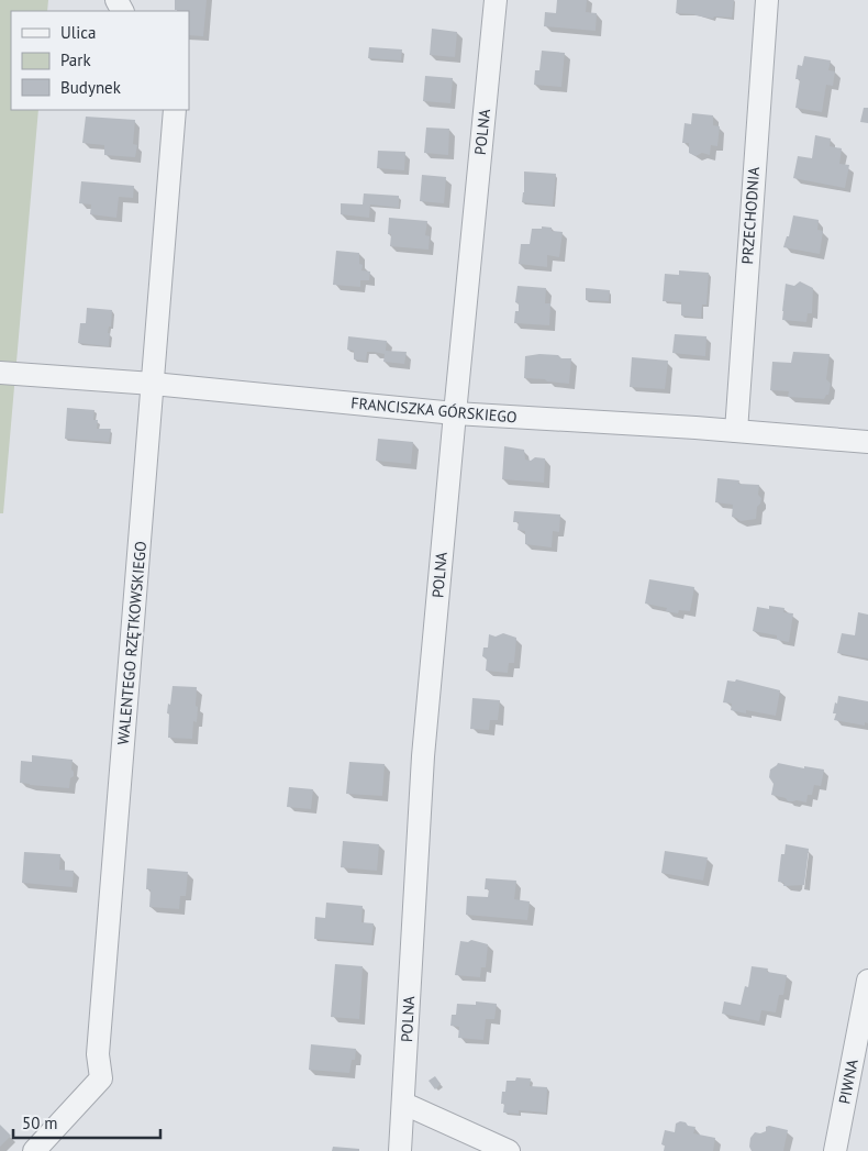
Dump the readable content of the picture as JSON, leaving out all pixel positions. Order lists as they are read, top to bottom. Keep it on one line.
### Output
{"streets":{"street":["POLNA","PRZECHODNIA","FRANCISZKA GÓRSKIEGO","WALENTEGO RZĘTKOWSKIEGO","PIWNA"]},"crossings":[["POLNA","FRANCISZKA GÓRSKIEGO"],["PRZECHODNIA","FRANCISZKA GÓRSKIEGO"],["FRANCISZKA GÓRSKIEGO","WALENTEGO RZĘTKOWSKIEGO"]],"legend":["Ulica","Park","Budynek"],"scale_bar":"50 m"}
